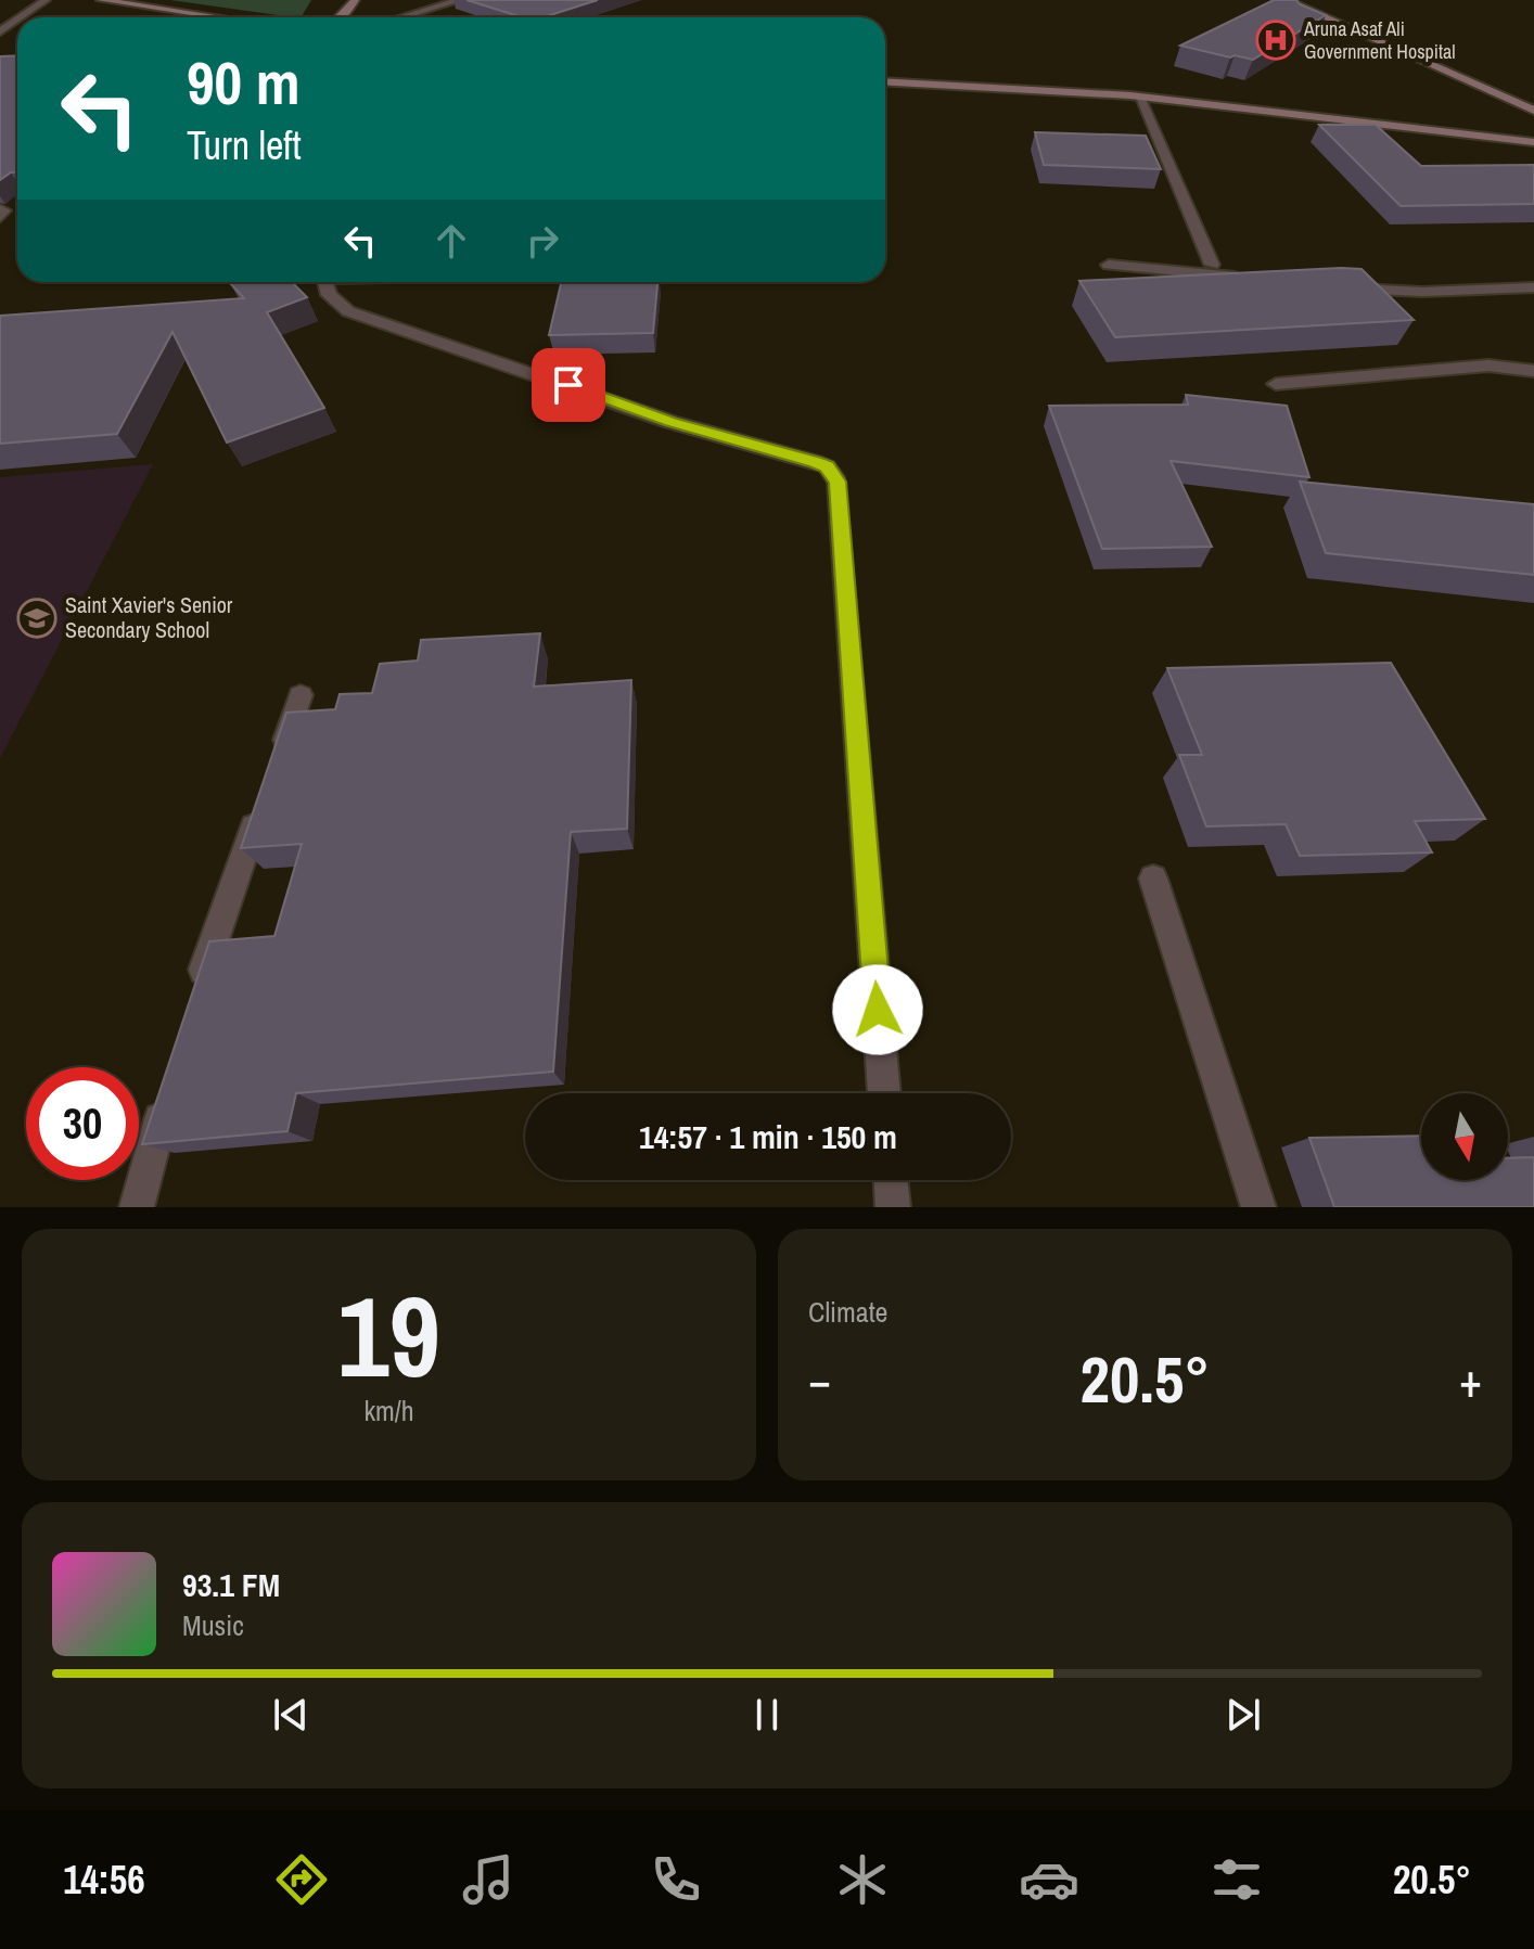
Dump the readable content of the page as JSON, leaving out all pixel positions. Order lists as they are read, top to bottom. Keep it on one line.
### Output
{"places":{"hospital":["Aruna Asaf Ali Government Hospital"],"school or university":["Saint Xavier's Senior Secondary School"]},"north":"bottom","page":{"turn":["90 m","Turn left"],"limit":"30","trip":"14:57 · 1 min · 150 m","tile":[["19","km/h"],"Climate"],"heat":["−","20.5°","+"],"song":["93.1 FM","Music"],"tabs":["14:56","20.5°"]}}
